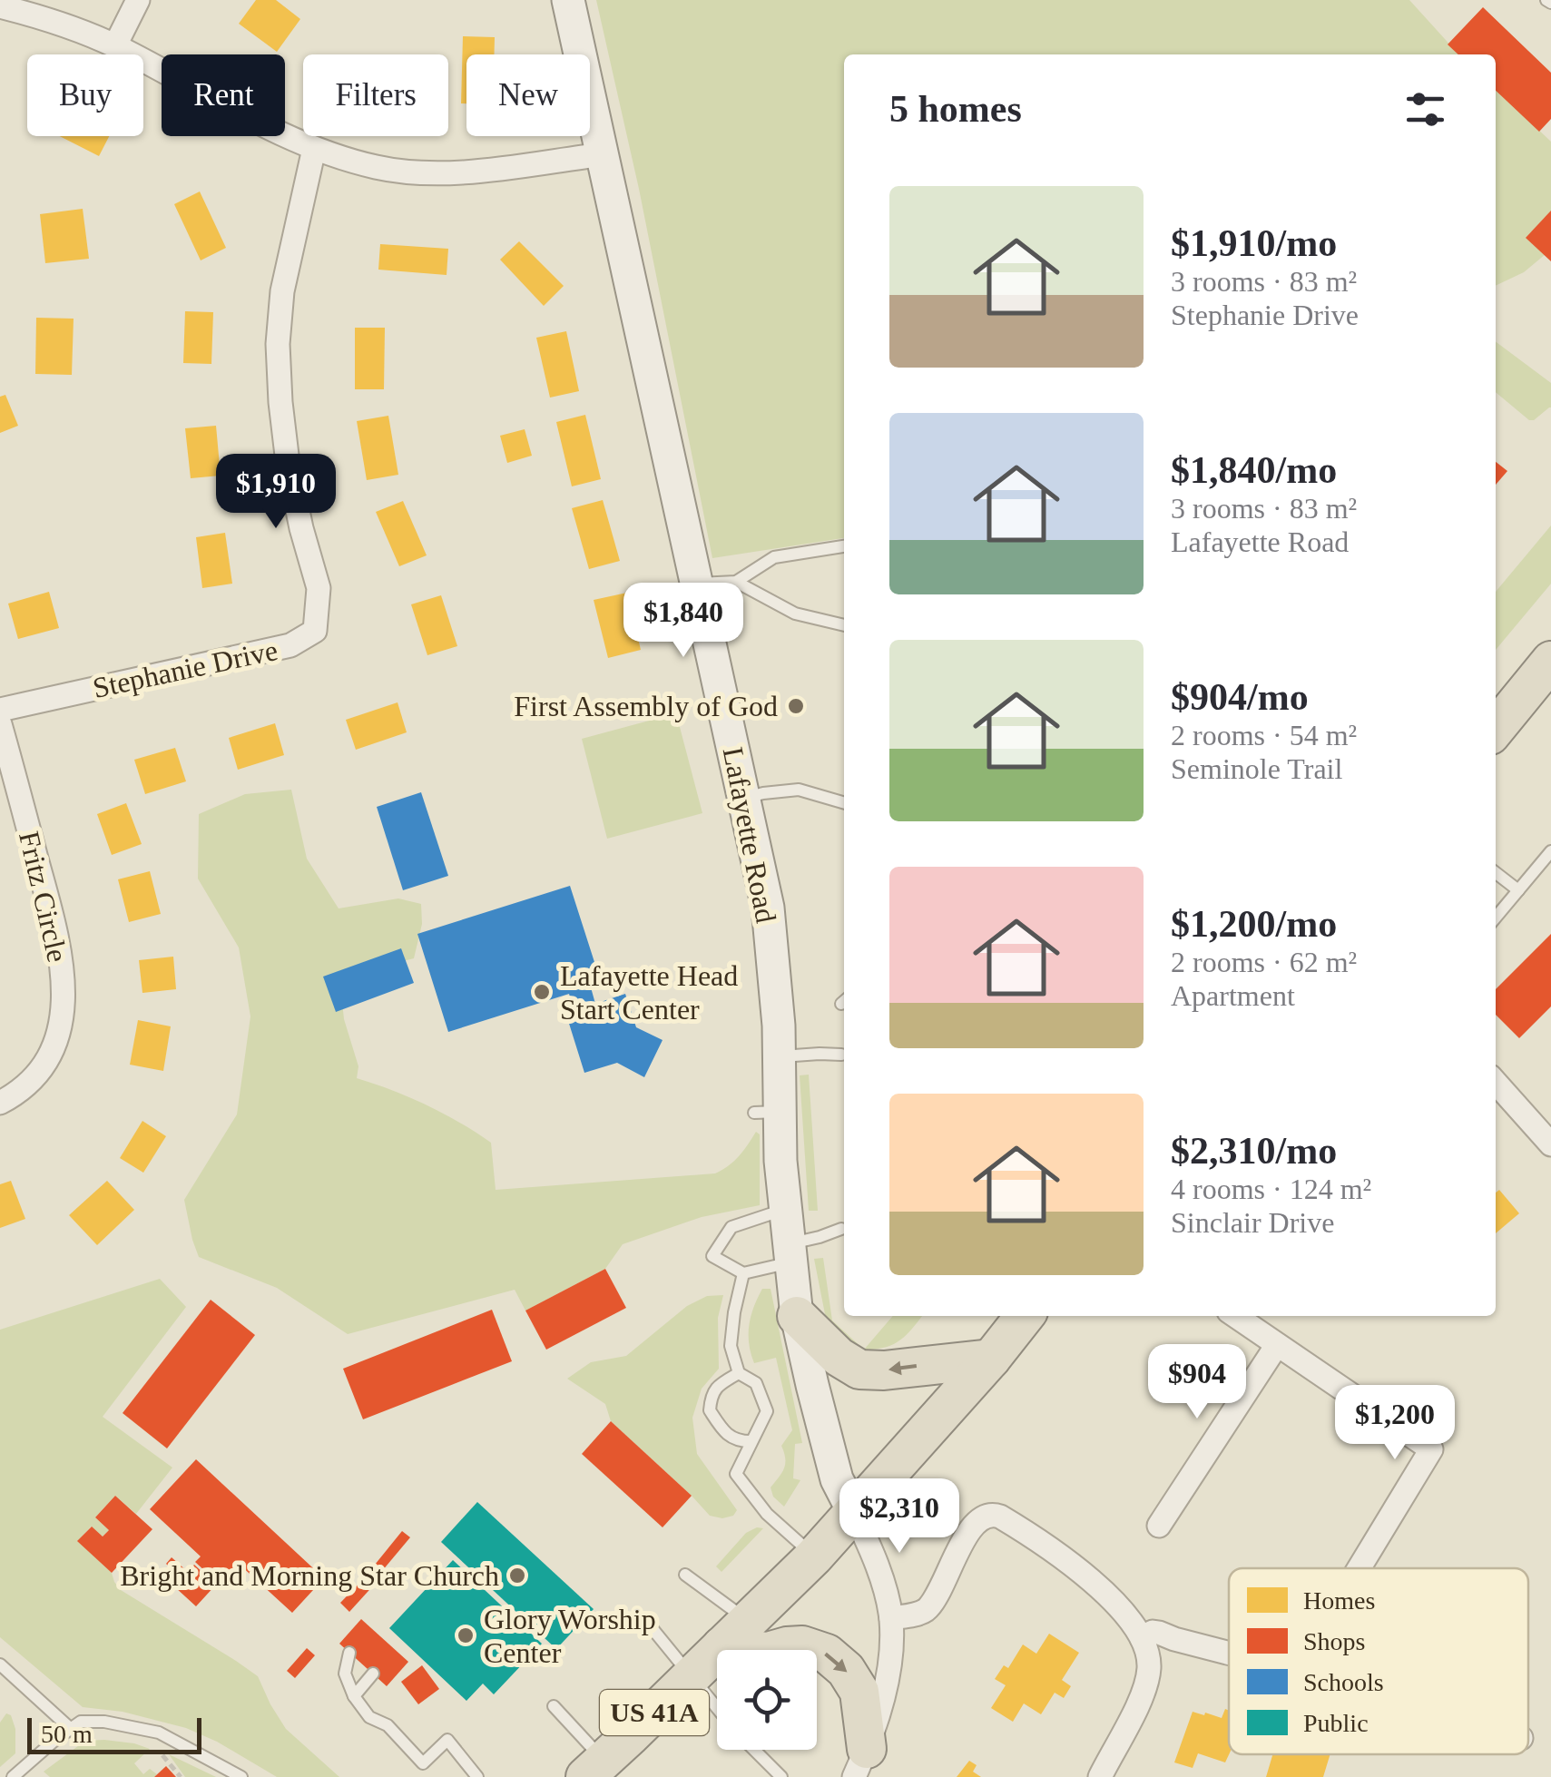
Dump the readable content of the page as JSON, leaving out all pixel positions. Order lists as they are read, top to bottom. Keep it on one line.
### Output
{"streets":{"highway":["US 41A"],"main road":["Lafayette Road"],"street":["Stephanie Drive","Fritz Circle"]},"crossings":[["Lafayette Road","US 41A"]],"places":["First Assembly of God","Lafayette Head Start Center","Bright and Morning Star Church","Glory Worship Center"],"legend":["Homes","Shops","Schools","Public"],"scale_bar":"50 m","page":{"chip":["Buy","Rent","Filters","New"],"heading":"5 homes","list":[{"name":"$1,910/mo","note":"3 rooms · 83 m² · Stephanie Drive"},{"name":"$1,840/mo","note":"3 rooms · 83 m² · Lafayette Road"},{"name":"$904/mo","note":"2 rooms · 54 m² · Seminole Trail"},{"name":"$1,200/mo","note":"2 rooms · 62 m² · Apartment"},{"name":"$2,310/mo","note":"4 rooms · 124 m² · Sinclair Drive"}],"price":["$1,910","$1,840","$904","$1,200","$2,310"],"scale":"50 m"}}
